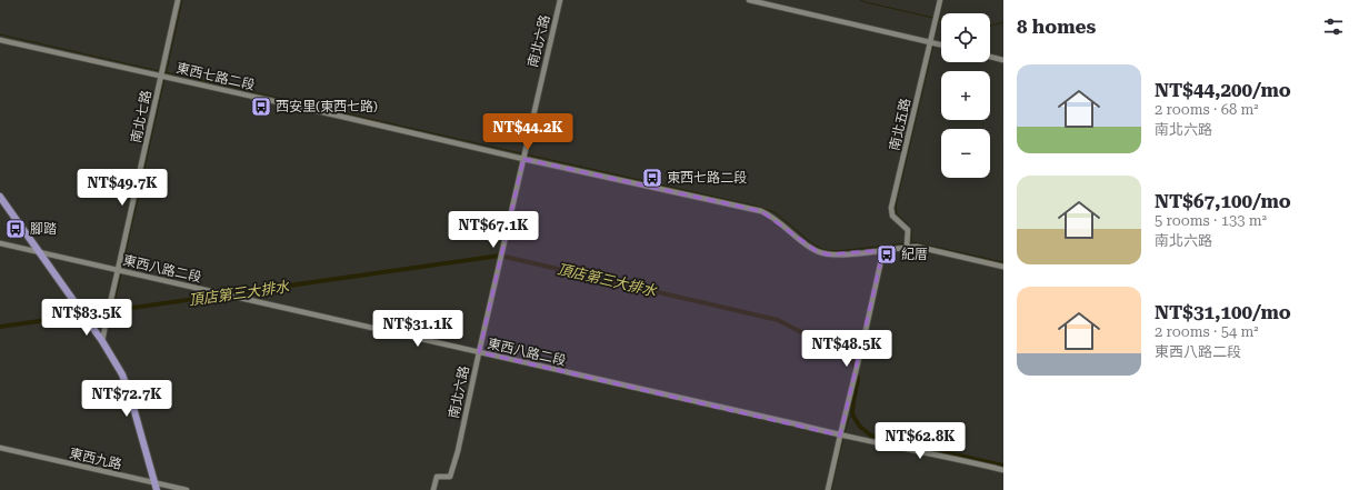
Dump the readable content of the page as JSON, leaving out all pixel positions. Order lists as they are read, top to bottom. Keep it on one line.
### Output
{"streets":{"street":["南北六路","東西七路二段","南北七路","南北五路","東西八路二段","東西九路"]},"crossings":[["南北六路","東西七路二段"],["南北六路","東西八路二段"],["東西七路二段","南北七路"],["東西七路二段","南北五路"],["南北七路","東西八路二段"]],"water":["頂店第三大排水"],"places":{"bus stop":["西安里(東西七路)","東西七路二段","腳踏","紀厝"]},"page":{"heading":"8 homes","map_buttons":["+","−"],"list":[{"name":"NT$44,200/mo","note":"2 rooms · 68 m² · 南北六路"},{"name":"NT$67,100/mo","note":"5 rooms · 133 m² · 南北六路"},{"name":"NT$31,100/mo","note":"2 rooms · 54 m² · 東西八路二段"}],"price":["NT$44.2K","NT$49.7K","NT$67.1K","NT$83.5K","NT$31.1K","NT$48.5K","NT$72.7K","NT$62.8K"]}}
